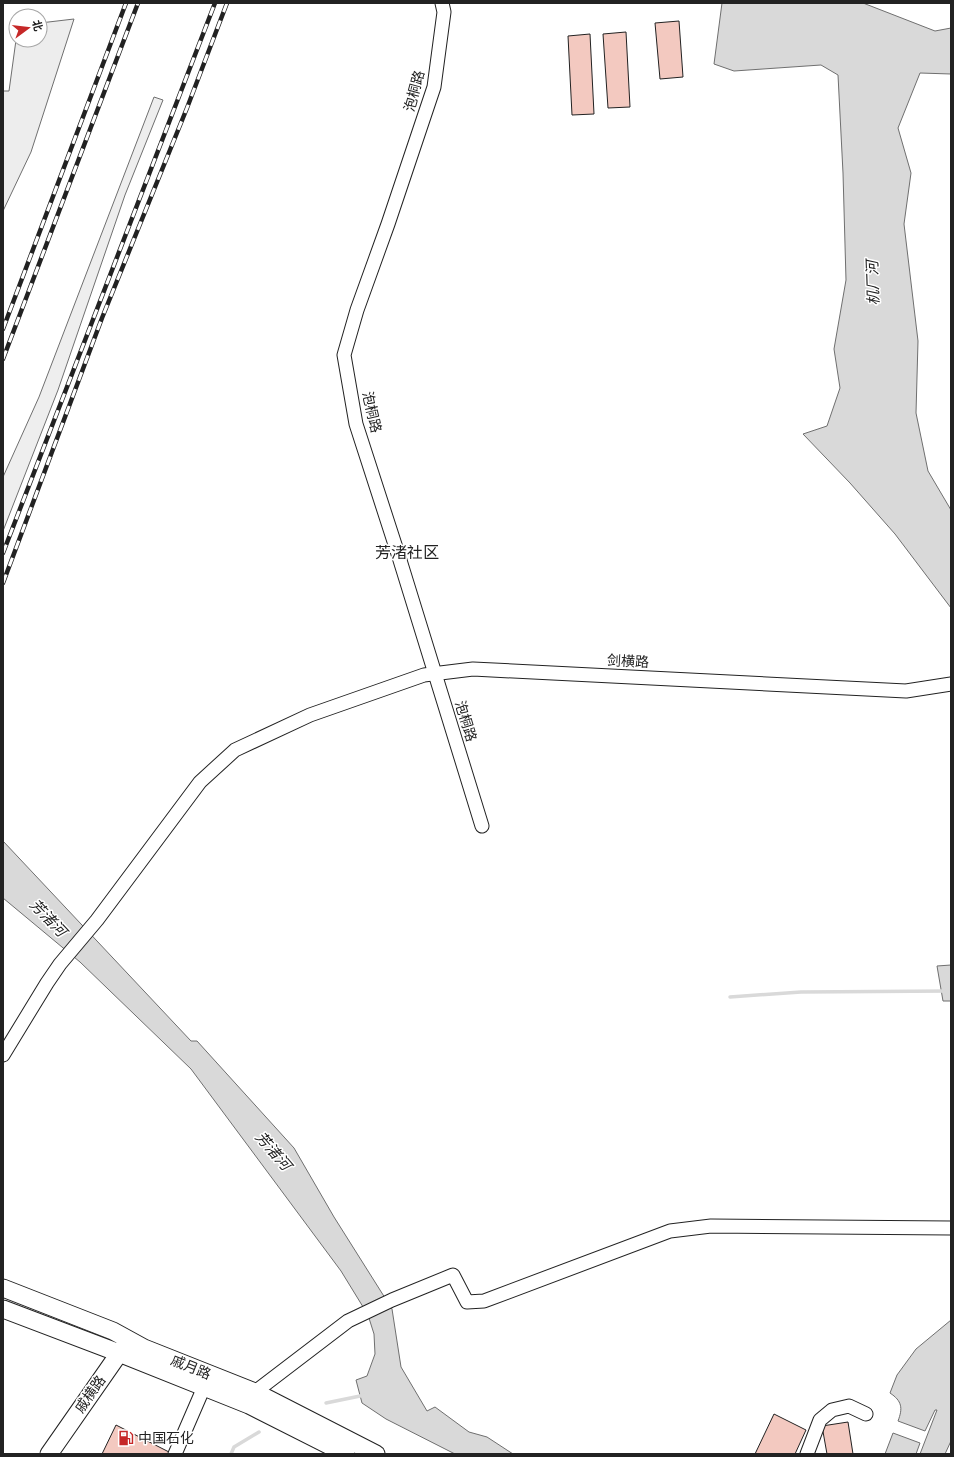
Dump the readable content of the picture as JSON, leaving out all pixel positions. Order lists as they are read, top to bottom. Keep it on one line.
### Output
{"streets":{"main road":["戚月路","戚横路"],"street":["泡桐路","剑横路"]},"crossings":[["泡桐路","剑横路"],["戚月路","戚横路"]],"districts":["芳渚社区"],"water":["机厂河","芳渚河"],"places":{"fuel station":["中国石化"]},"north":"right"}
